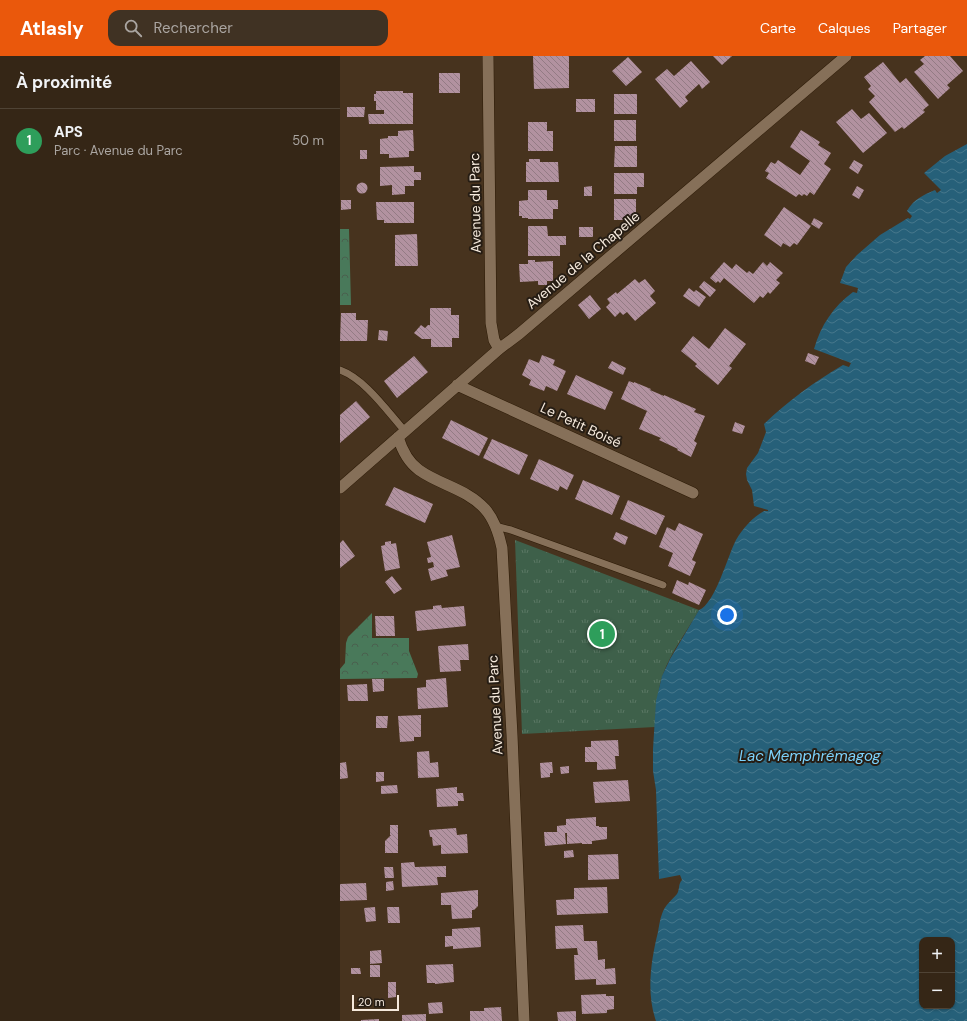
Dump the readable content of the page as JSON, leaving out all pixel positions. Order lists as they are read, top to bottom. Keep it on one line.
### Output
{"streets":{"street":["Avenue du Parc","Avenue de la Chapelle","Le Petit Boisé"]},"crossings":[["Avenue du Parc","Avenue de la Chapelle"],["Avenue de la Chapelle","Le Petit Boisé"]],"water":["Lac Memphrémagog"],"scale_bar":"20 m","page":{"header":"Atlasly","search":"Rechercher","nav":["Carte","Calques","Partager"],"heading":"À proximité","list":[{"mark":"1","name":"APS","note":"Parc · Avenue du Parc","value":"50 m"}],"pins":"1","map_buttons":["+","−"],"scale":"20 m"}}
